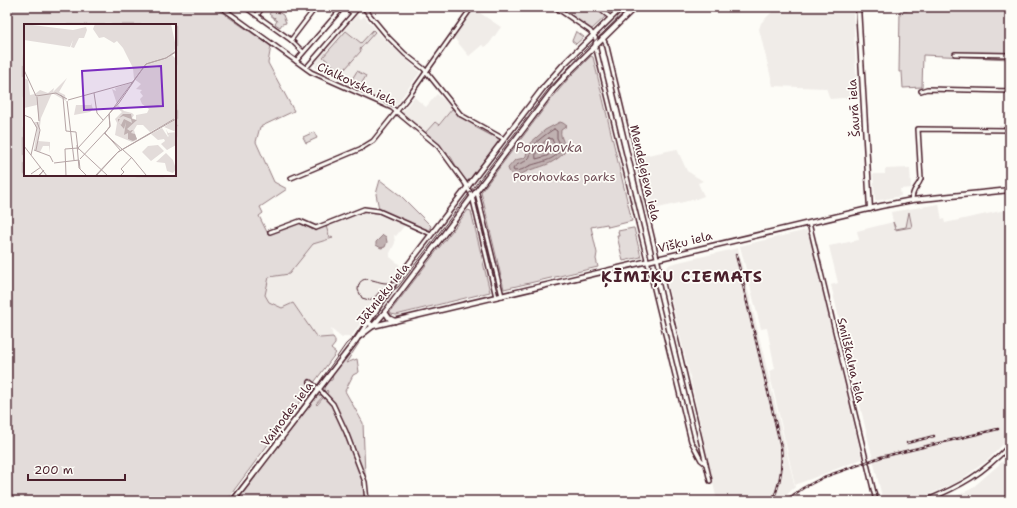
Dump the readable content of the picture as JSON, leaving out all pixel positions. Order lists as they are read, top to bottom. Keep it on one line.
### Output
{"streets":{"street":["Cialkovska iela","Šaurā iela","Mendeļejeva iela","Višķu iela","Jātnieku iela","Smilškalna iela","Vaiņodes iela"]},"crossings":[["Cialkovska iela","Višķu iela"],["Cialkovska iela","Jātnieku iela"],["Šaurā iela","Višķu iela"],["Mendeļejeva iela","Višķu iela"],["Mendeļejeva iela","Jātnieku iela"],["Višķu iela","Jātnieku iela"],["Višķu iela","Smilškalna iela"],["Jātnieku iela","Vaiņodes iela"]],"districts":["ĶĪMIĶU CIEMATS"],"water":["Porohovka"],"parks":["Porohovkas parks"],"scale_bar":"200 m"}
